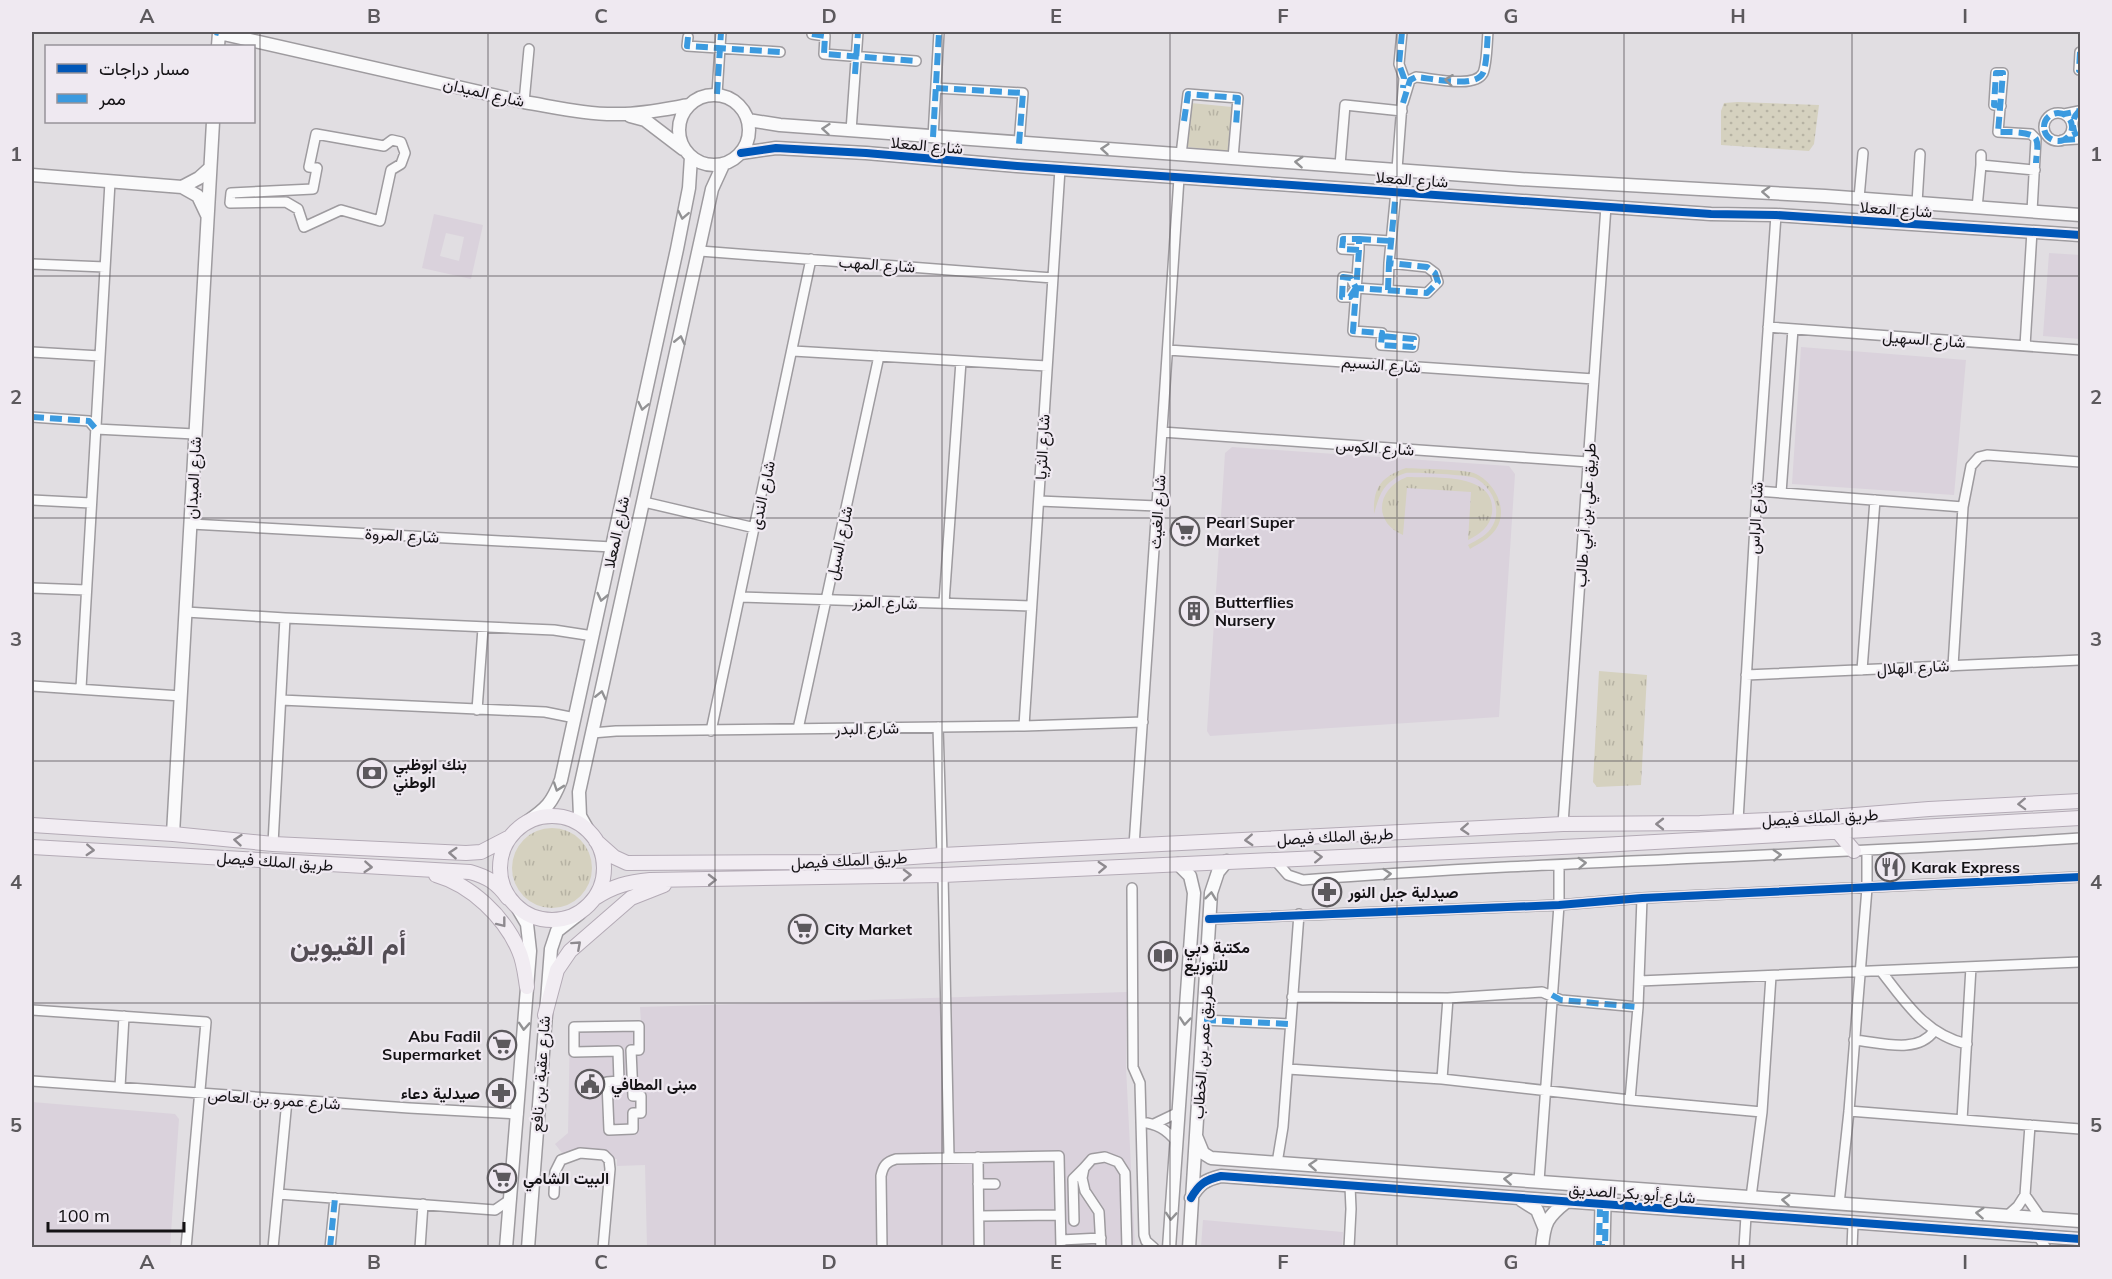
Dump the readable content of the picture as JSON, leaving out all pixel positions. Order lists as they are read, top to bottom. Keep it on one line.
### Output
{"streets":{"main road":["طريق الملك فيصل"],"street":["شارع الميدان","شارع المعلا","شارع المهب","شارع السهيل","شارع النسيم","شارع الثريا","شارع الكوس","شارع الندى","شارع الغيث","طريق علي بن أبي طالب","شارع الراس","شارع المروة","شارع السيل","شارع المزر","شارع الهلال","شارع البدر","طريق عمر بن الخطاب","شارع عقبة بن نافع","شارع عمرو بن العاص","شارع أبو بكر الصديق"]},"crossings":[["شارع الميدان","شارع المعلا"],["شارع الميدان","شارع المروة"],["شارع الميدان","طريق الملك فيصل"],["شارع المعلا","شارع المهب"],["شارع المعلا","شارع الثريا"],["شارع المعلا","شارع الغيث"],["شارع المعلا","طريق علي بن أبي طالب"],["شارع المعلا","شارع الراس"],["شارع المعلا","شارع المروة"],["شارع المعلا","شارع البدر"],["شارع المعلا","طريق الملك فيصل"],["شارع المعلا","شارع عقبة بن نافع"],["شارع المهب","شارع الثريا"],["شارع المهب","شارع الندى"],["شارع السهيل","شارع الراس"],["شارع النسيم","شارع الغيث"],["شارع النسيم","طريق علي بن أبي طالب"],["شارع الثريا","شارع المزر"],["شارع الثريا","شارع البدر"],["شارع الكوس","شارع الغيث"],["شارع الكوس","طريق علي بن أبي طالب"],["شارع الندى","شارع المزر"],["شارع الندى","شارع البدر"],["شارع الغيث","شارع البدر"],["شارع الغيث","طريق الملك فيصل"],["طريق علي بن أبي طالب","طريق الملك فيصل"],["شارع الراس","شارع الهلال"],["شارع الراس","طريق الملك فيصل"],["شارع السيل","شارع المزر"],["شارع السيل","شارع البدر"],["طريق الملك فيصل","طريق عمر بن الخطاب"],["طريق الملك فيصل","شارع عقبة بن نافع"],["طريق عمر بن الخطاب","شارع أبو بكر الصديق"],["شارع عقبة بن نافع","شارع عمرو بن العاص"]],"districts":["أم القيوين"],"places":{"supermarket":["Pearl Super Market","City Market","Abu Fadil Supermarket","البيت الشامي"],"building":["Butterflies Nursery"],"bank":["بنك ابوظبي الوطني"],"restaurant":["Karak Express"],"pharmacy":["صيدلية جبل النور","صيدلية دعاء"],"library":["مكتبة دبي للتوزيع"],"public building":["مبنى المطافي"]},"legend":["مسار دراجات","ممر"],"scale_bar":"100 m","grid":{"columns":["A","B","C","D","E","F","G","H","I"],"rows":["1","2","3","4","5"]}}
